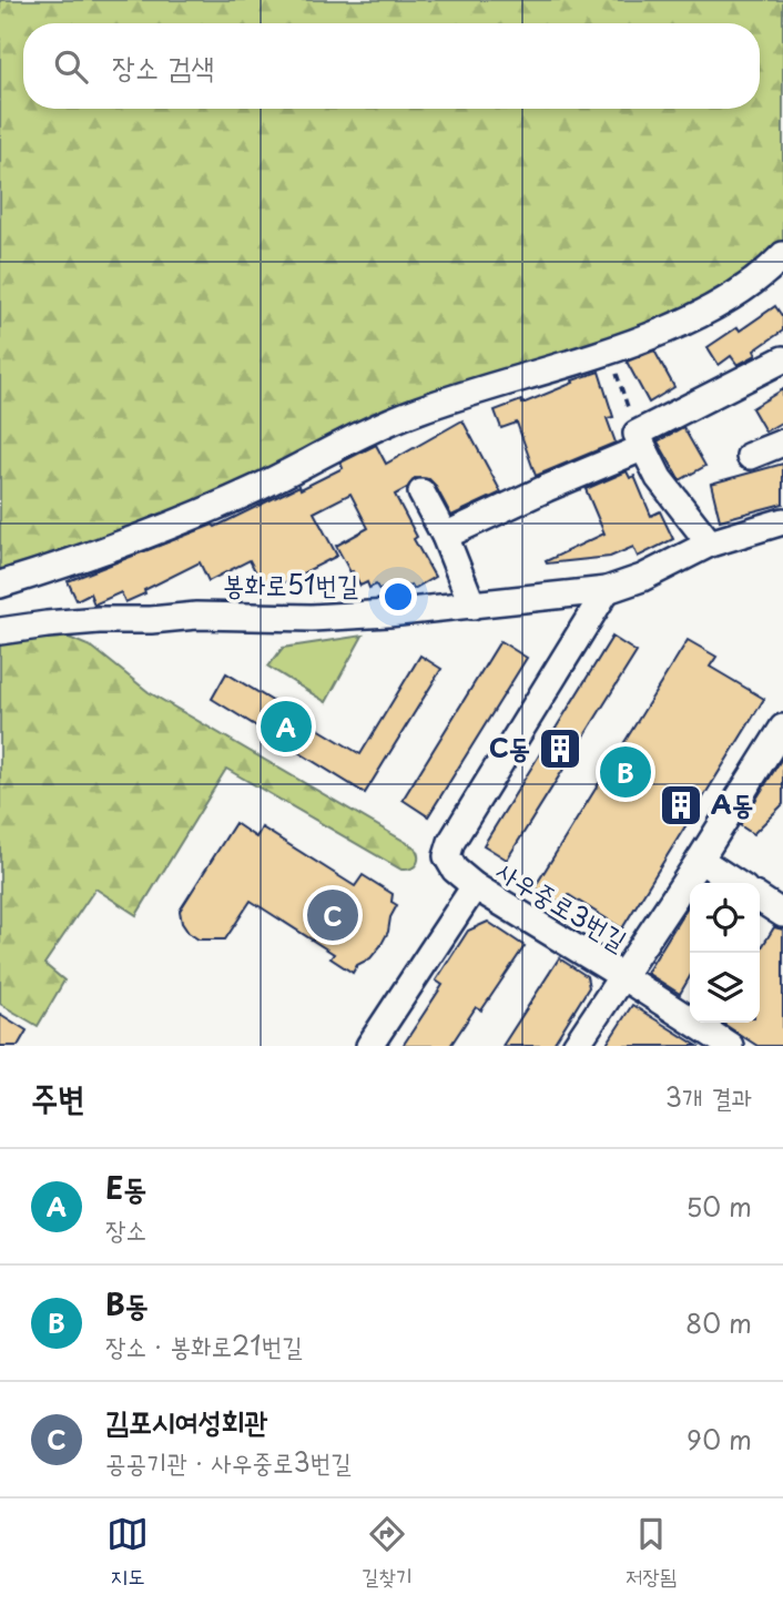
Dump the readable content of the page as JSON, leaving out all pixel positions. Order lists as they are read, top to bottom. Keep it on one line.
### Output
{"streets":{"street":["봉화로51번길","사우중로3번길"]},"places":{"building":["C동","A동"]},"page":{"search":"장소 검색","pins":["A","B","C"],"heading":["주변","3개 결과"],"list":[{"mark":"A","name":"E동","note":"장소","value":"50 m"},{"mark":"B","name":"B동","note":"장소 · 봉화로21번길","value":"80 m"},{"mark":"C","name":"김포시여성회관","note":"공공기관 · 사우중로3번길","value":"90 m"}],"nav":["지도","길찾기","저장됨"]}}
